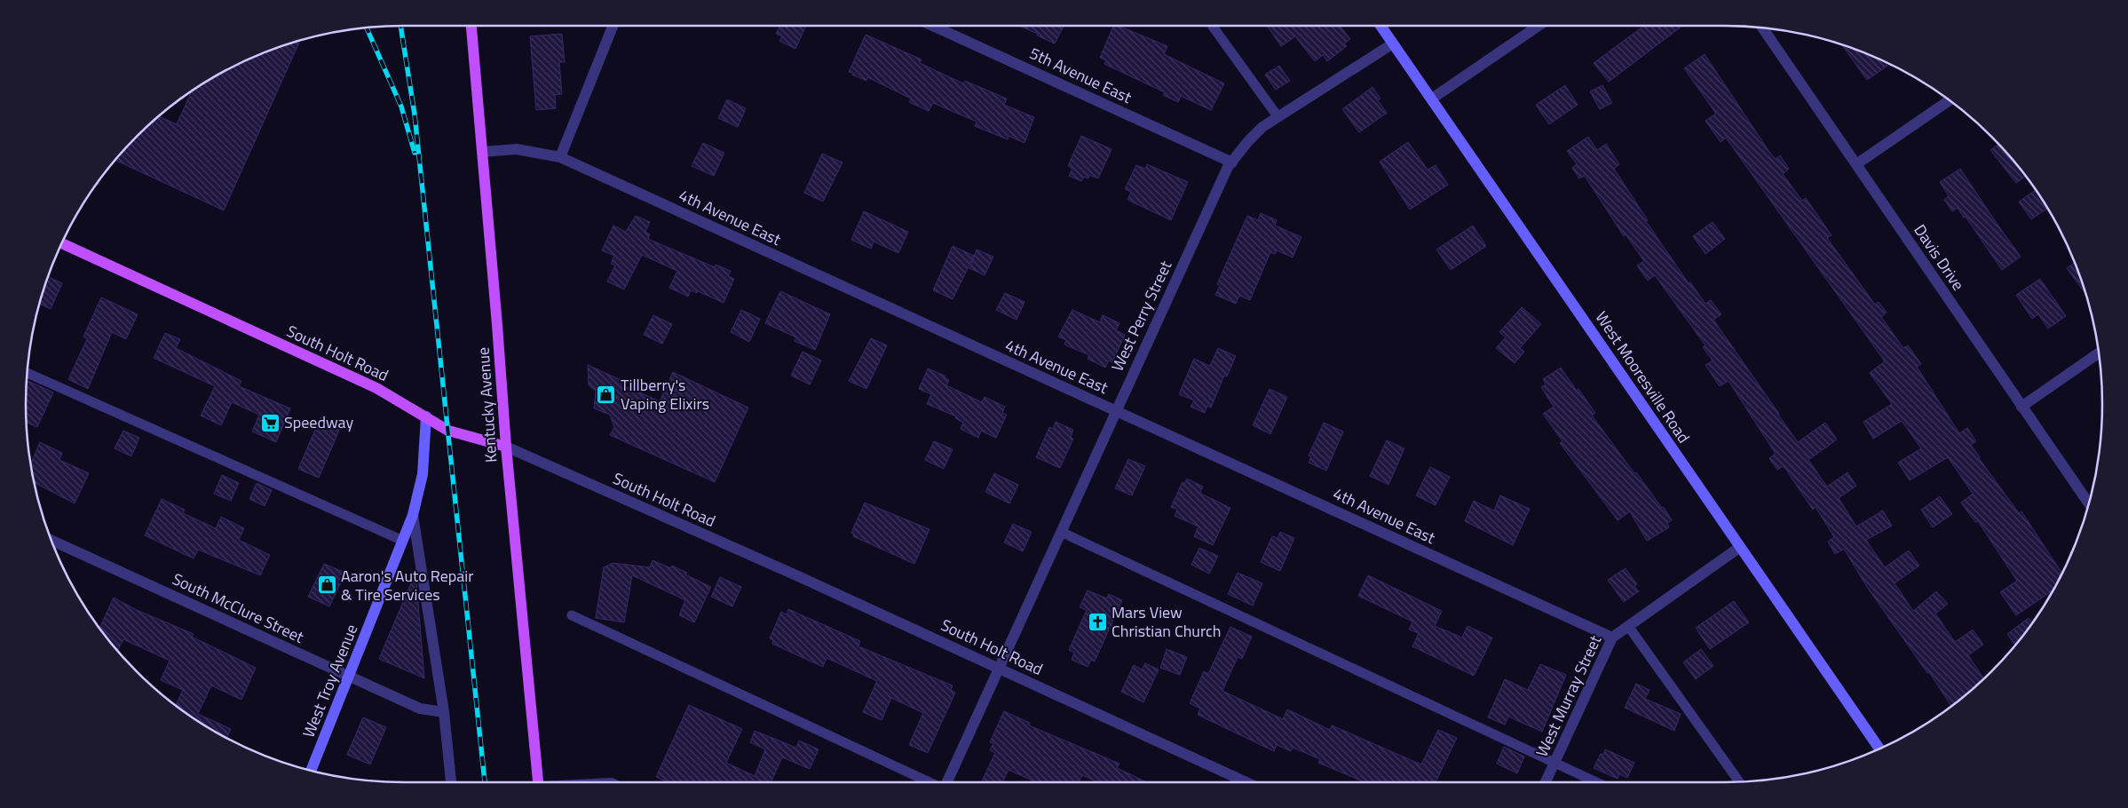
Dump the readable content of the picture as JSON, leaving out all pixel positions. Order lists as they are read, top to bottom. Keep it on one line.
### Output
{"streets":{"main road":["South Holt Road","West Mooresville Road","Kentucky Avenue","West Troy Avenue"],"street":["5th Avenue East","4th Avenue East","Davis Drive","West Perry Street","South McClure Street","West Murray Street"]},"crossings":[["5th Avenue East","West Perry Street"],["4th Avenue East","West Perry Street"],["4th Avenue East","Kentucky Avenue"],["4th Avenue East","West Murray Street"],["West Perry Street","South Holt Road"],["West Perry Street","West Mooresville Road"],["South Holt Road","Kentucky Avenue"],["South Holt Road","West Troy Avenue"],["West Mooresville Road","West Murray Street"],["South McClure Street","West Troy Avenue"]],"places":{"shop":["Tillberry's Vaping Elixirs","Aaron's Auto Repair & Tire Services"],"supermarket":["Speedway"],"church":["Mars View Christian Church"]}}
